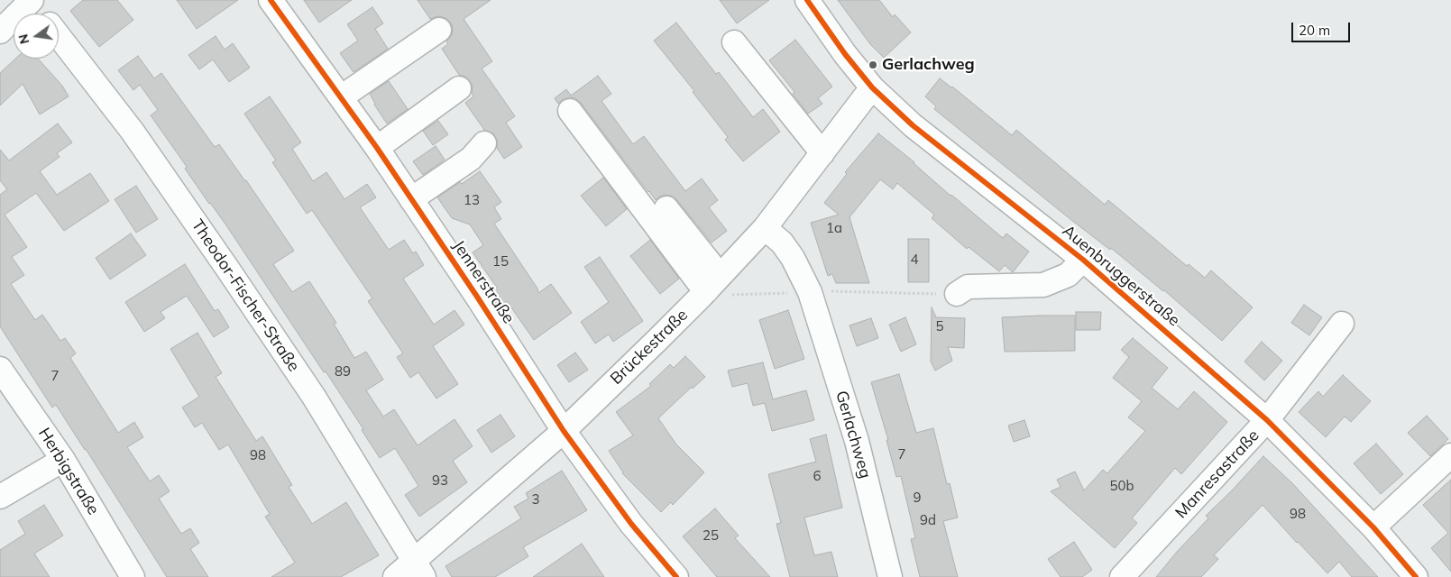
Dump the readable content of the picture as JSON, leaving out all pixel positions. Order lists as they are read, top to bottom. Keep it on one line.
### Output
{"streets":{"street":["Auenbruggerstraße","Jennerstraße","Theodor-Fischer-Straße","Brückestraße","Gerlachweg","Herbigstraße","Manresastraße"]},"crossings":[["Auenbruggerstraße","Brückestraße"],["Auenbruggerstraße","Manresastraße"],["Jennerstraße","Brückestraße"],["Theodor-Fischer-Straße","Brückestraße"],["Brückestraße","Gerlachweg"]],"places":["Gerlachweg"],"house_numbers":["13","1a","4","15","5","89","7","7","98","6","93","50b","9","3","98","9d","25"],"scale_bar":"20 m","north":"left"}
